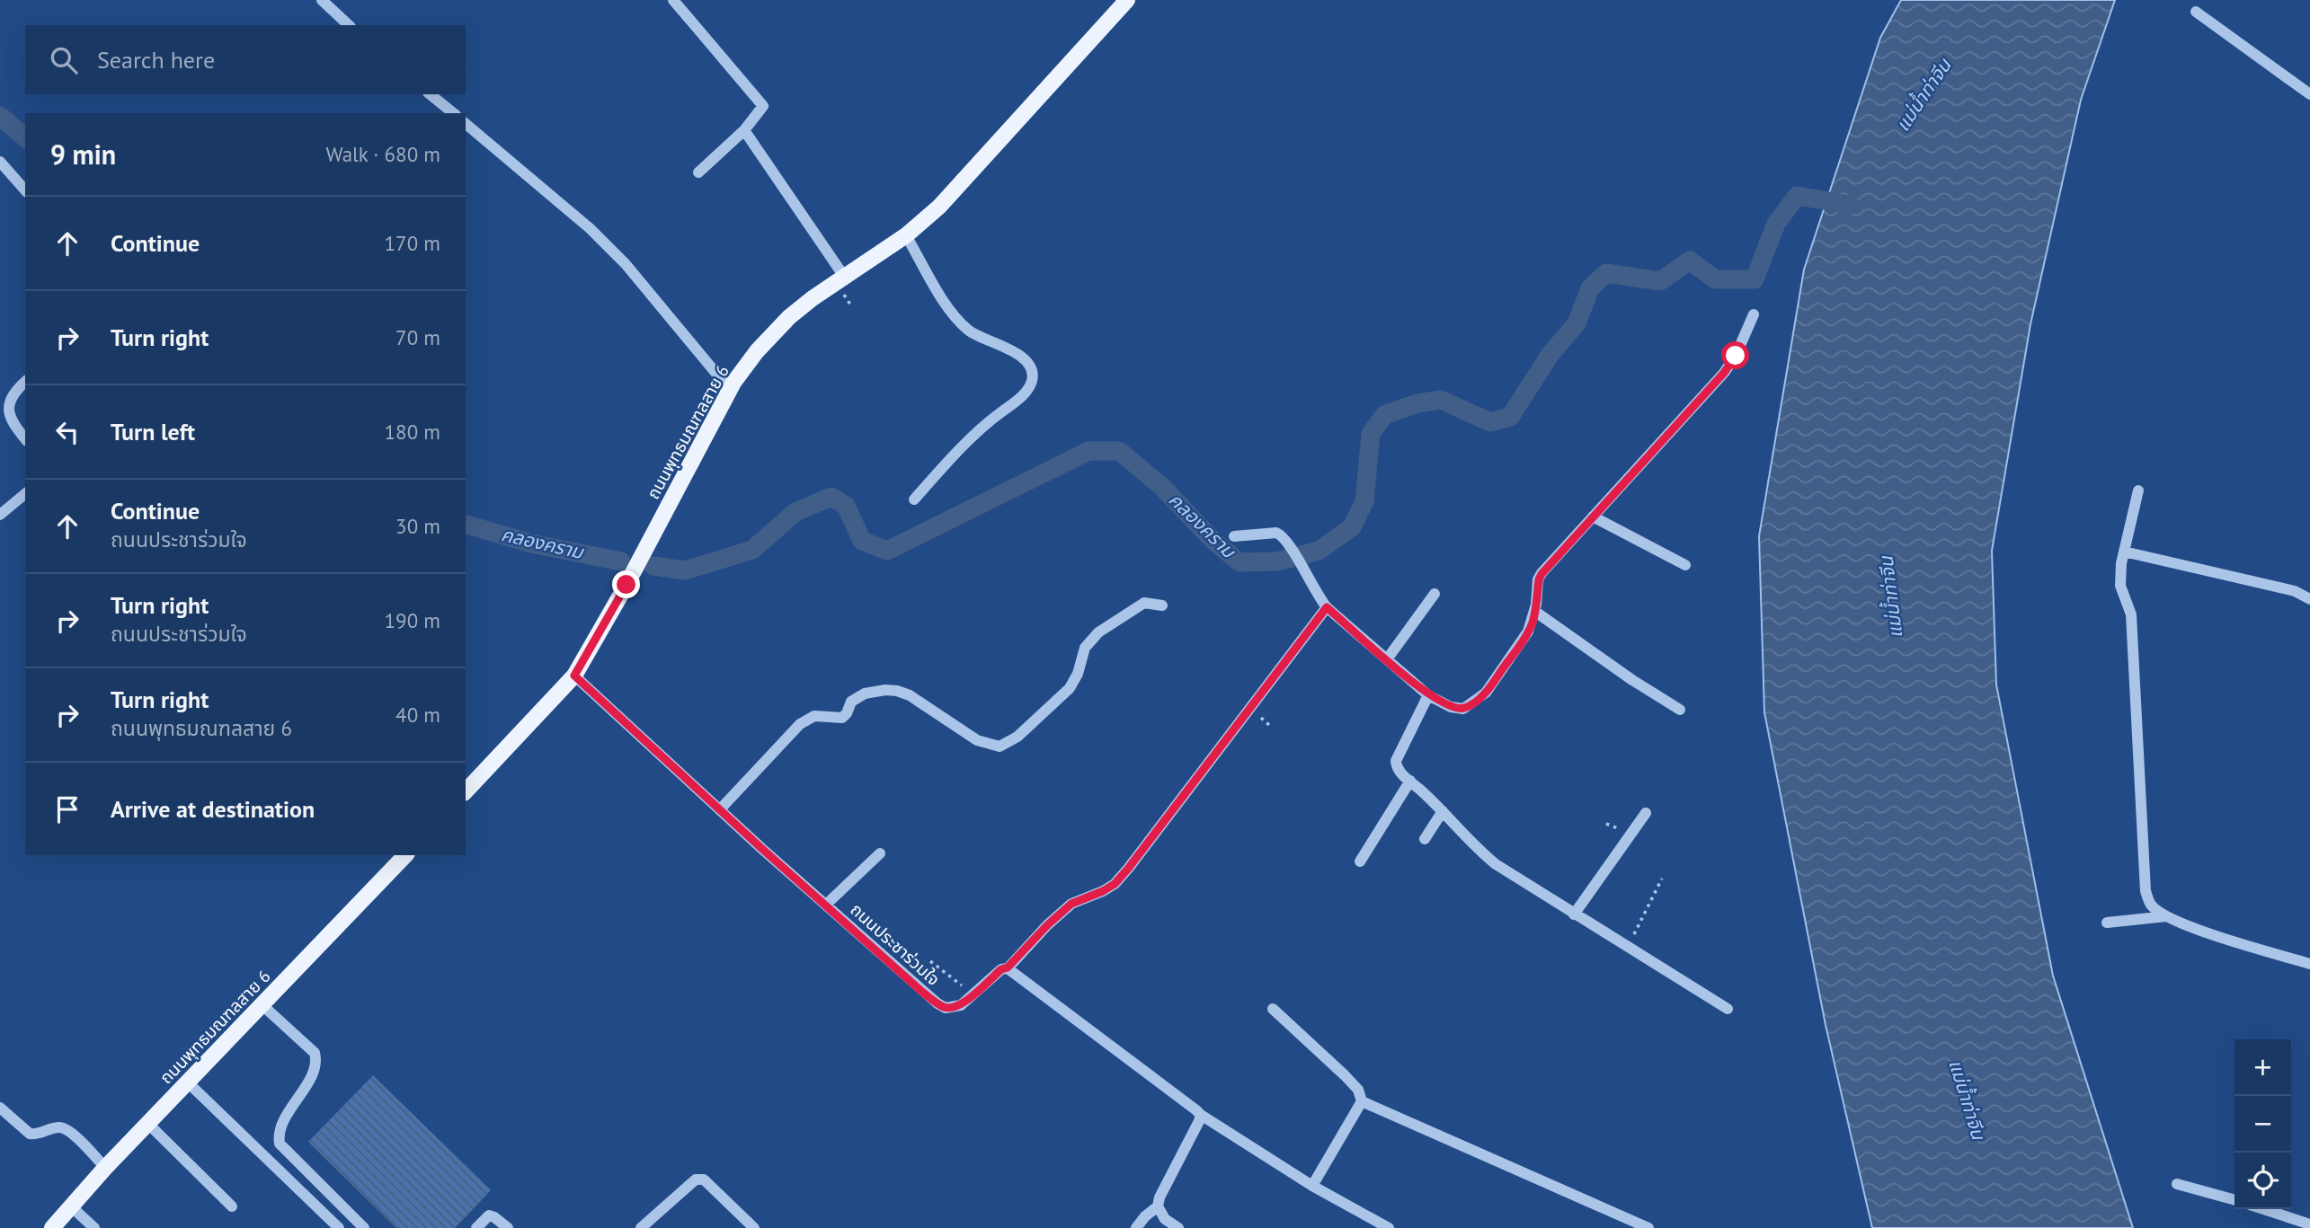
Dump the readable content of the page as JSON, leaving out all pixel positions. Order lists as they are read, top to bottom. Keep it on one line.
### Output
{"streets":{"main road":["ถนนพุทธมณฑลสาย 6"],"street":["ถนนประชาร่วมใจ"]},"crossings":[["ถนนพุทธมณฑลสาย 6","ถนนประชาร่วมใจ"]],"water":["แม่น้ำท่าจีน","คลองคราม"],"page":{"search":"Search here","heading":["9 min","Walk · 680 m"],"list":[["Continue","170 m"],["Turn right","70 m"],["Turn left","180 m"],["Continue","ถนนประชาร่วมใจ","30 m"],["Turn right","ถนนประชาร่วมใจ","190 m"],["Turn right","ถนนพุทธมณฑลสาย 6","40 m"],"Arrive at destination"],"map_buttons":["+","−"]}}
